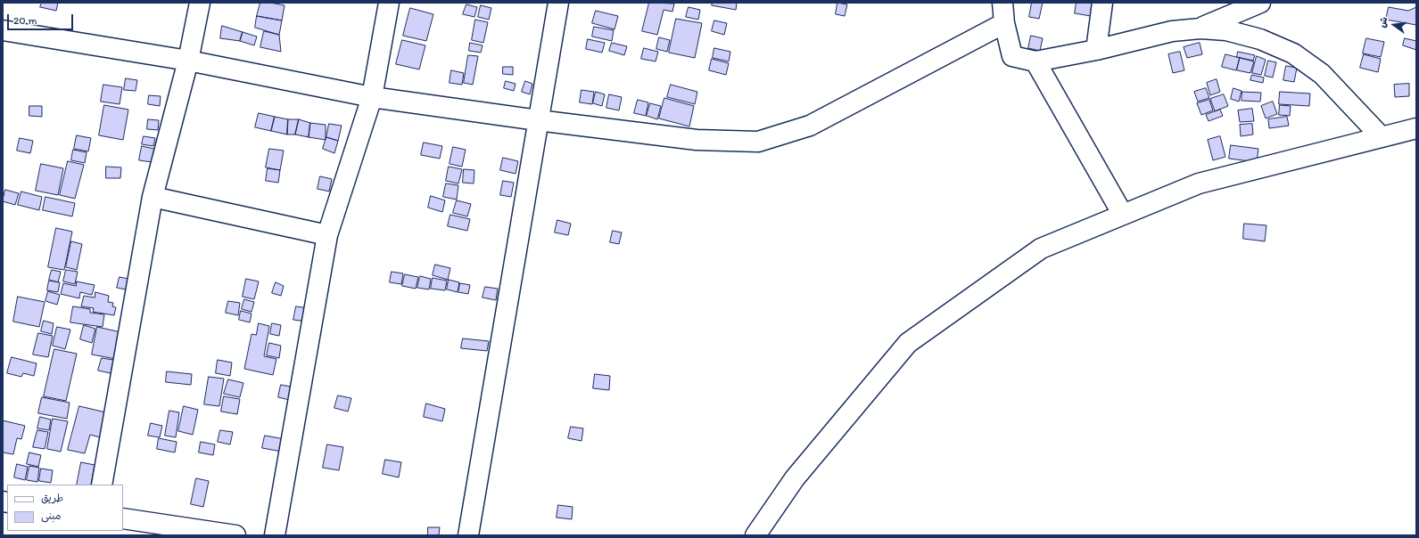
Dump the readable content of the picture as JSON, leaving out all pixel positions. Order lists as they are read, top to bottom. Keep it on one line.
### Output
{"legend":["طريق","مبنى"],"scale_bar":"20 m","north":"left"}
